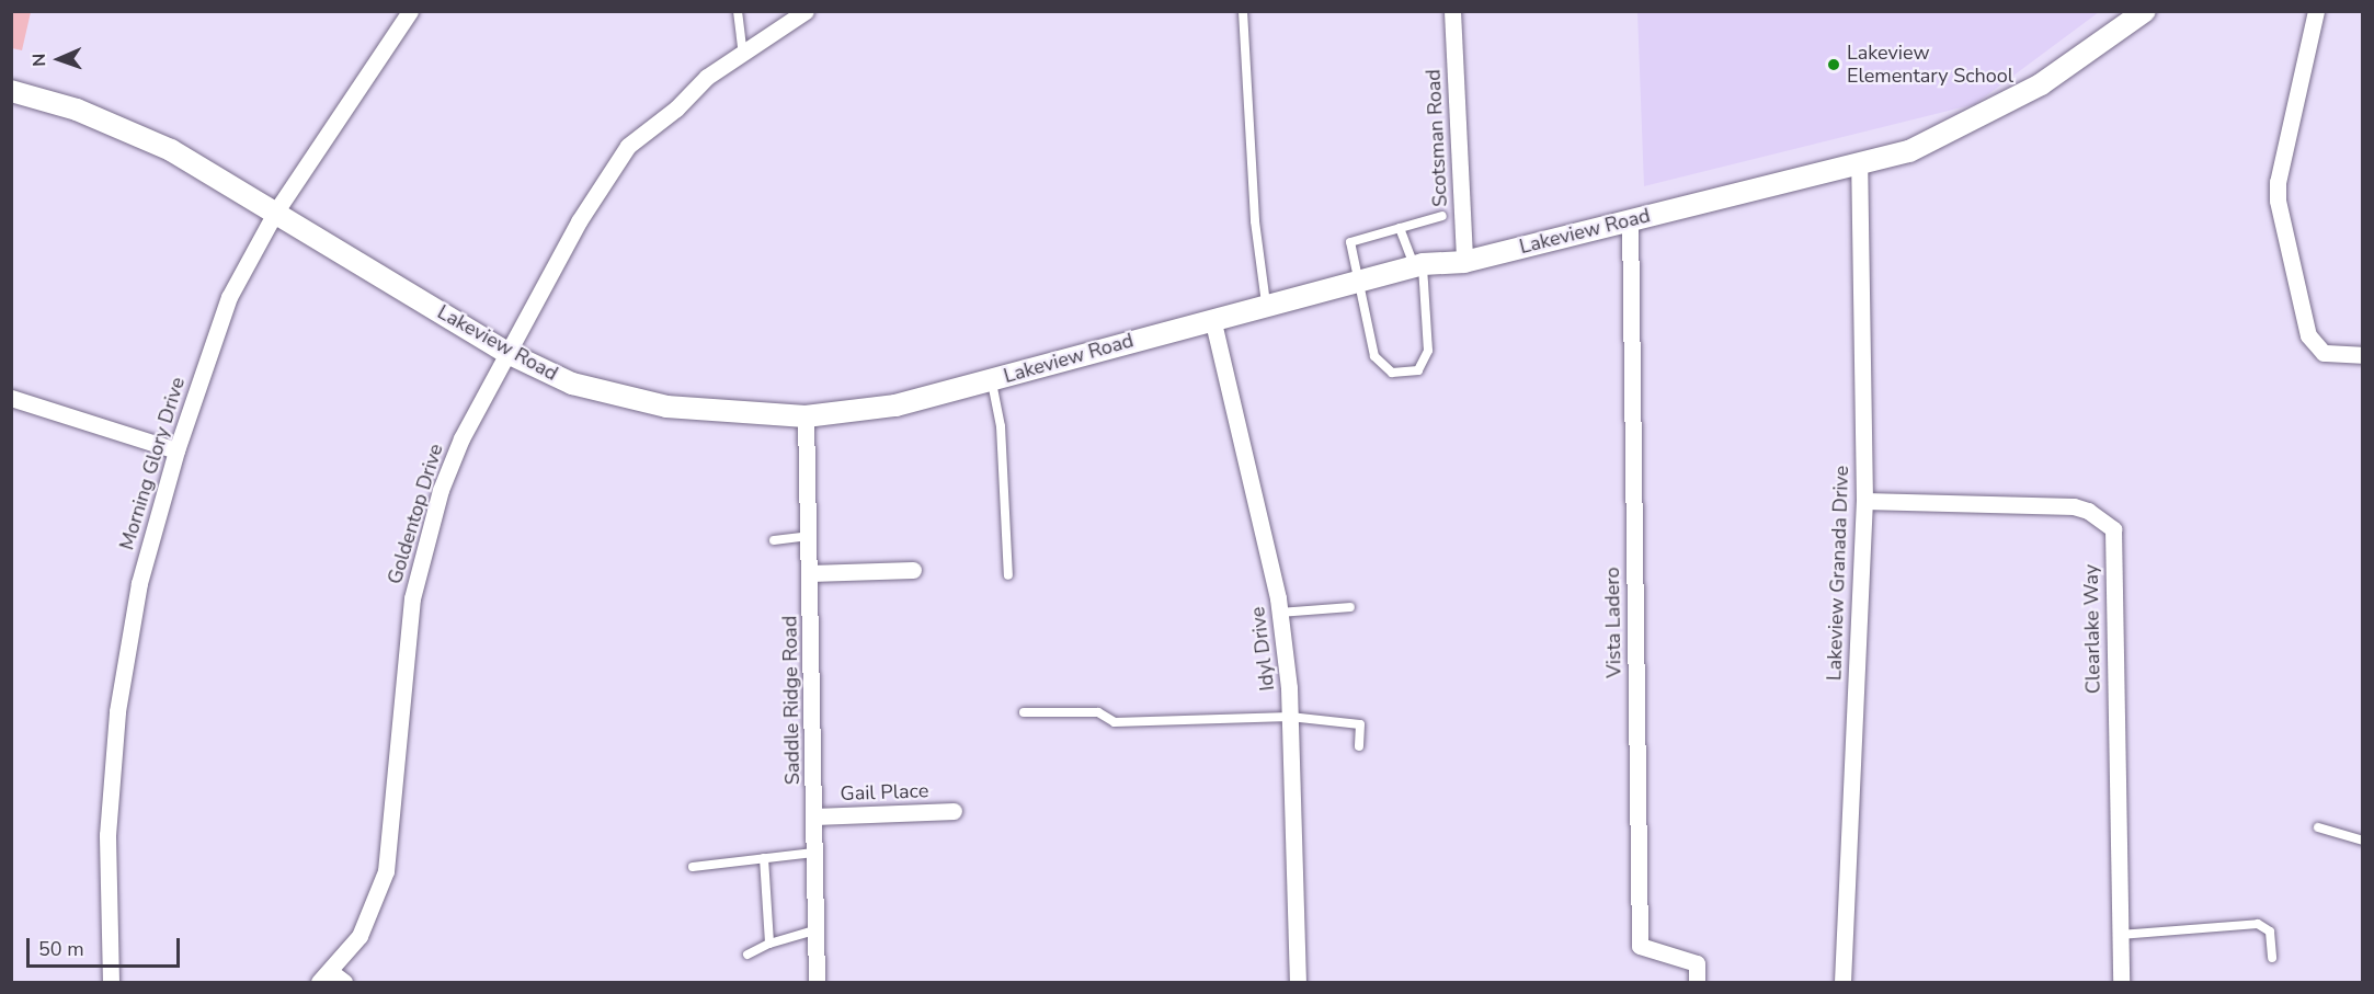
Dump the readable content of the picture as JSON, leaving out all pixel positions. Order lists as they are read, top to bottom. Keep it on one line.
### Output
{"streets":{"street":["Scotsman Road","Lakeview Road","Morning Glory Drive","Goldentop Drive","Lakeview Granada Drive","Vista Ladero","Clearlake Way","Idyl Drive","Saddle Ridge Road","Gail Place"]},"crossings":[["Scotsman Road","Lakeview Road"],["Lakeview Road","Morning Glory Drive"],["Lakeview Road","Goldentop Drive"],["Lakeview Road","Lakeview Granada Drive"],["Lakeview Road","Vista Ladero"],["Lakeview Road","Idyl Drive"],["Lakeview Road","Saddle Ridge Road"],["Lakeview Granada Drive","Clearlake Way"],["Saddle Ridge Road","Gail Place"]],"places":["Lakeview Elementary School"],"scale_bar":"50 m","north":"left"}
